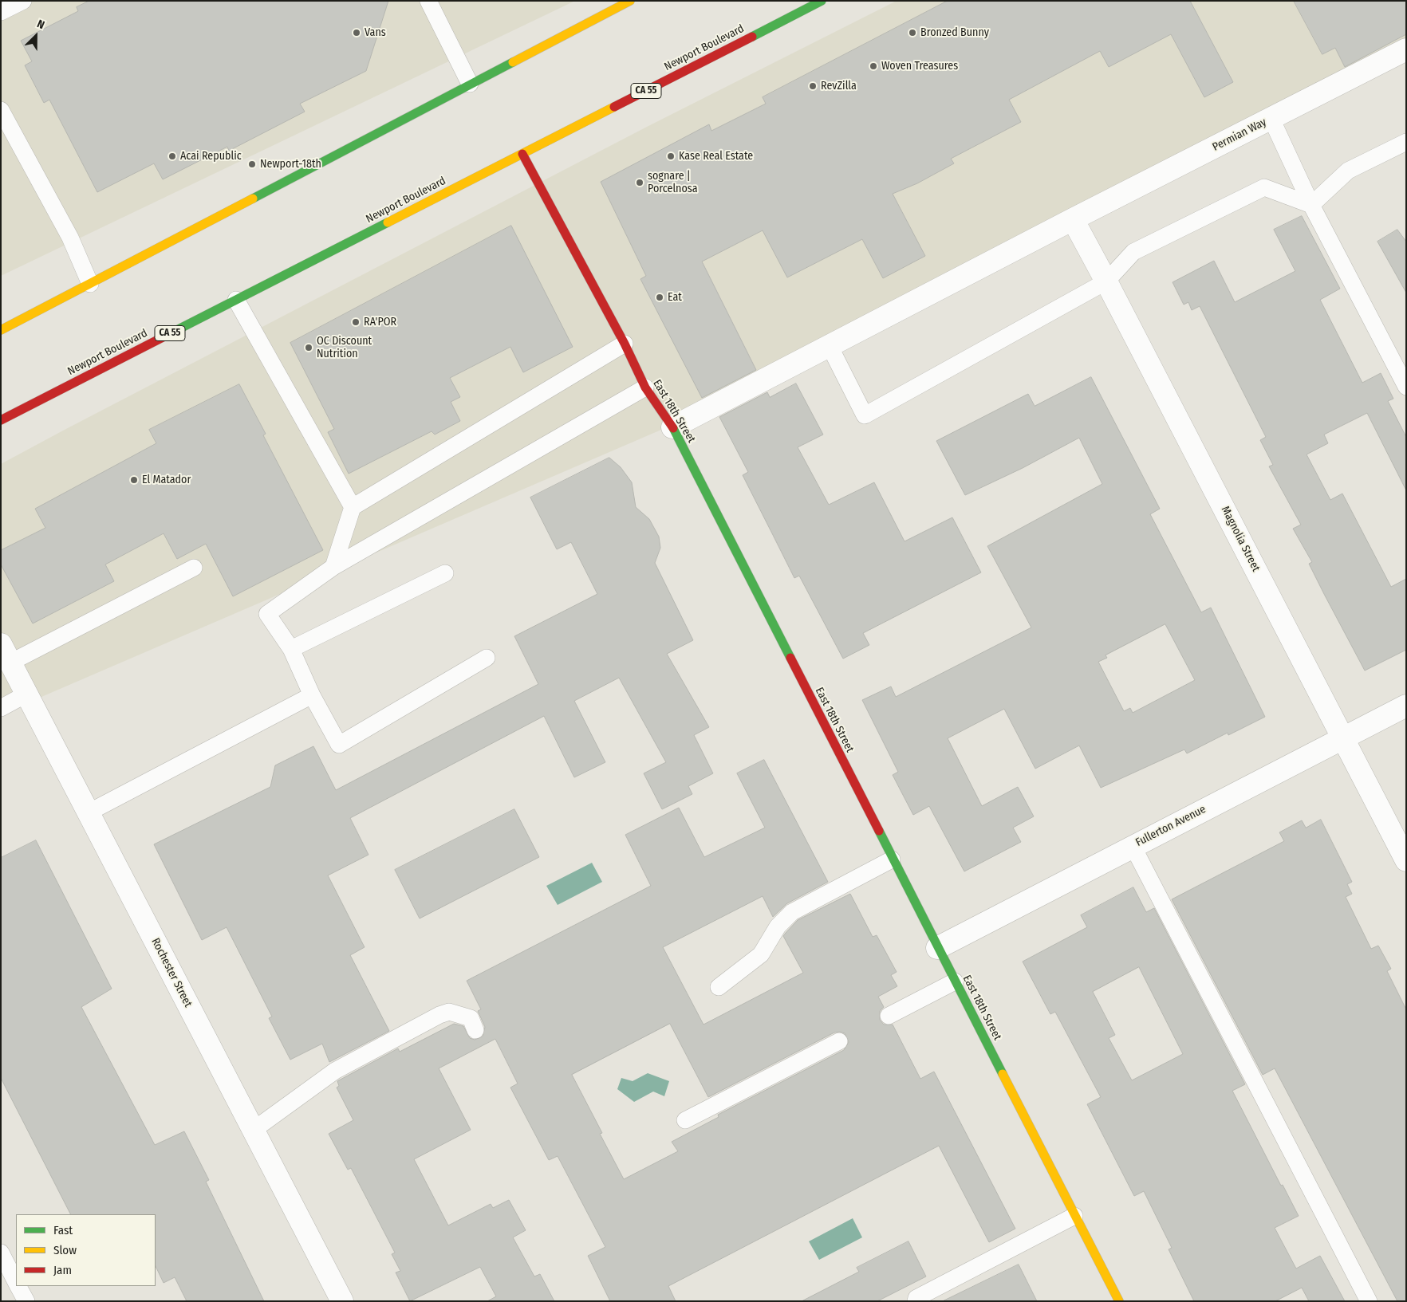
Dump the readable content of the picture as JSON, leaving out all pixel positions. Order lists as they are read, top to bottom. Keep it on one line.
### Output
{"streets":{"main road":["Newport Boulevard","CA 55","East 18th Street"],"street":["Permian Way","Magnolia Street","Fullerton Avenue","Rochester Street"]},"crossings":[["Newport Boulevard","East 18th Street"],["Permian Way","East 18th Street"],["Permian Way","Magnolia Street"],["East 18th Street","Fullerton Avenue"],["Magnolia Street","Fullerton Avenue"]],"places":["Vans","Bronzed Bunny","Woven Treasures","RevZilla","Acai Republic","Kase Real Estate","Newport-18th","sognare | Porcelnosa","Eat","RA'POR","OC Discount Nutrition","El Matador"],"legend":["Fast","Slow","Jam"],"north":"top right"}
